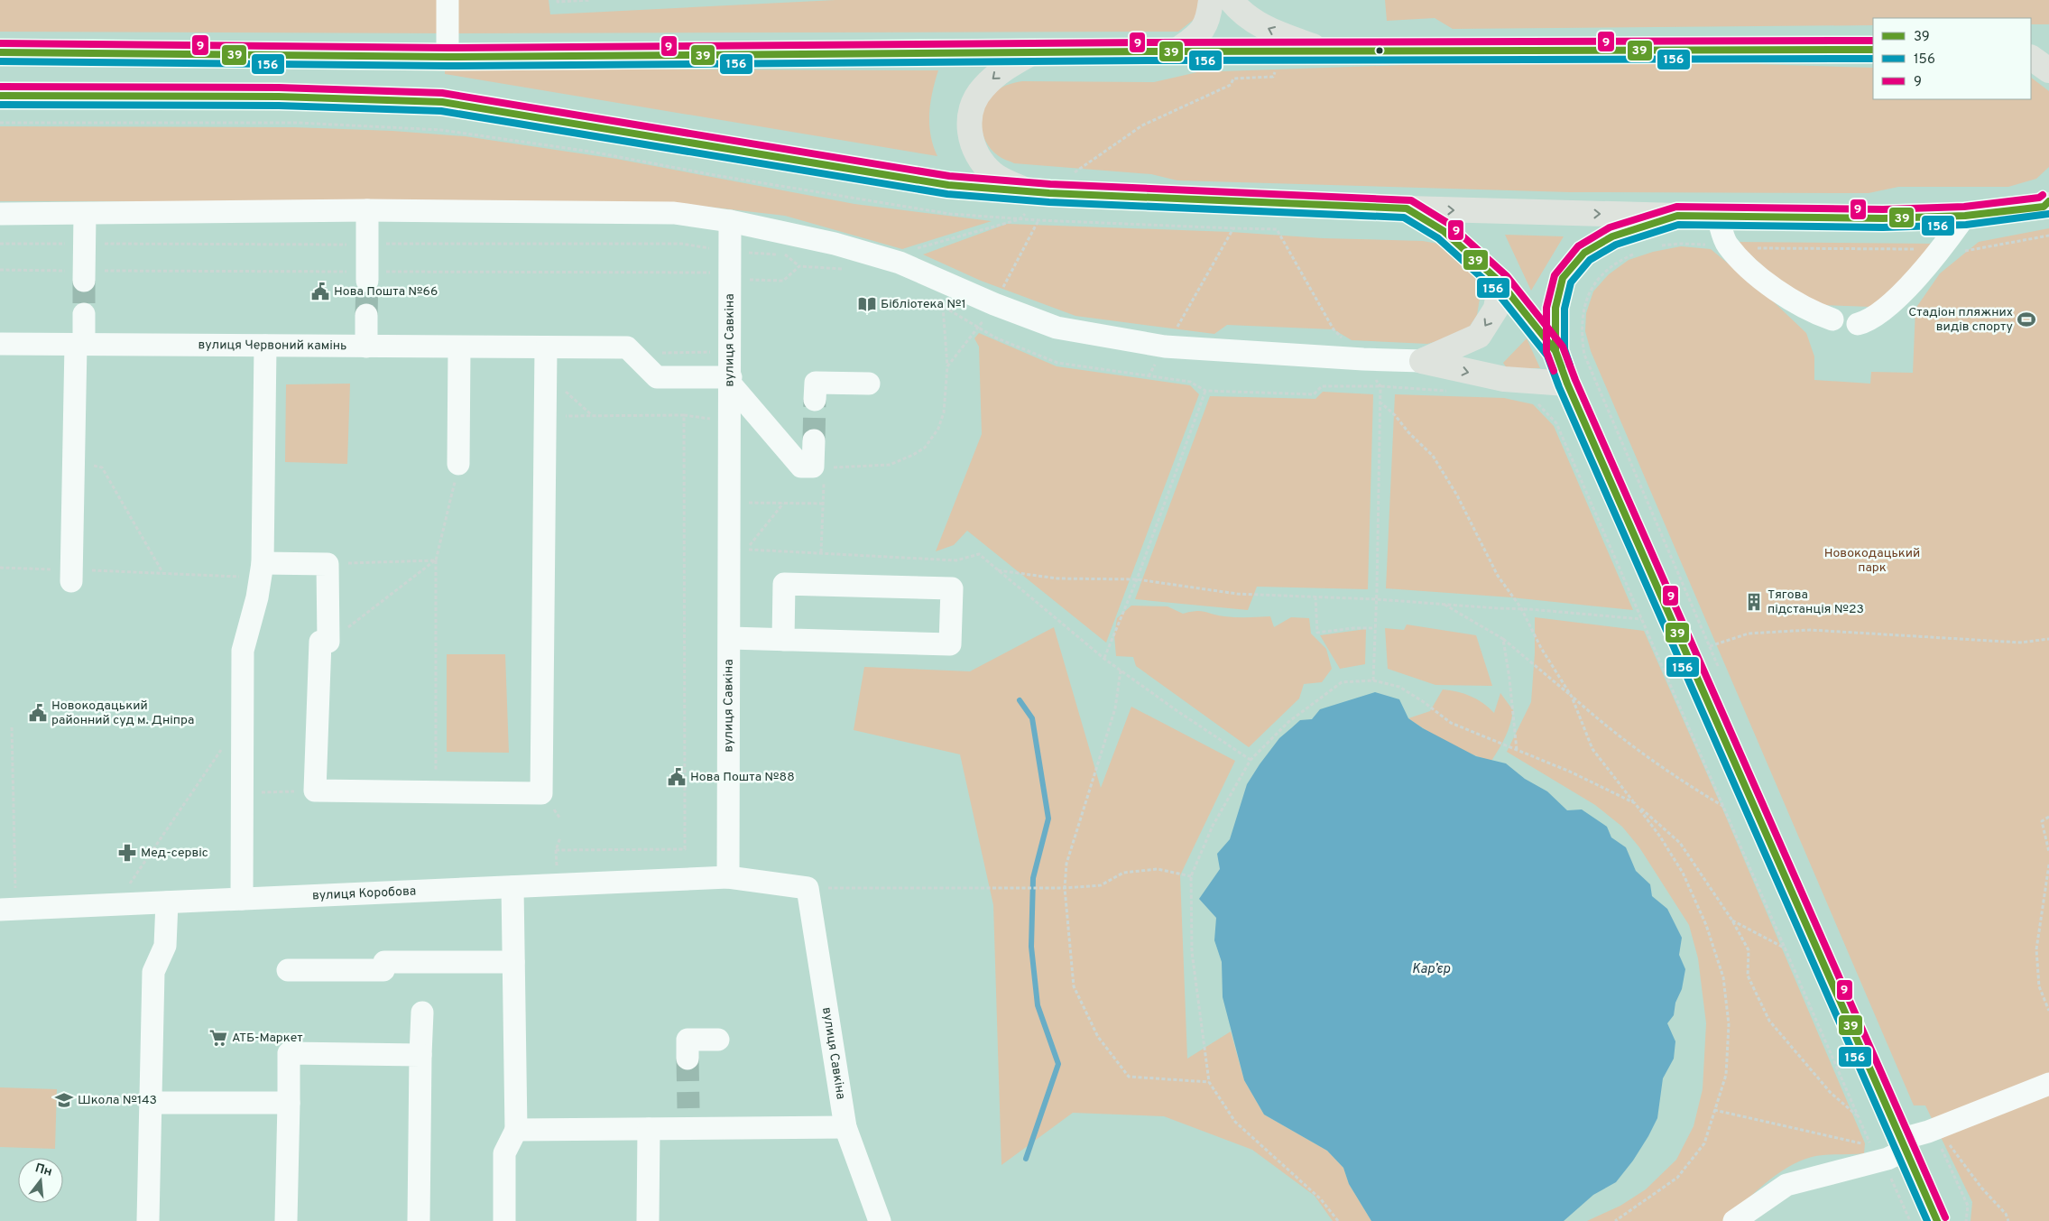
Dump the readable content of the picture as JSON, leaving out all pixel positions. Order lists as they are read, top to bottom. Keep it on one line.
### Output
{"streets":{"street":["вулиця Савкіна","вулиця Червоний камінь","вулиця Коробова"]},"crossings":[["вулиця Савкіна","вулиця Червоний камінь"],["вулиця Савкіна","вулиця Коробова"]],"water":["Кар’єр"],"parks":["Новокодацький парк"],"places":{"public building":["Нова Пошта №66","Новокодацький районний суд м. Дніпра","Нова Пошта №88"],"library":["Бібліотека №1"],"sports":["Стадіон пляжних видів спорту"],"building":["Тягова пiдстанцiя №23"],"pharmacy":["Мед-сервіс"],"supermarket":["АТБ-Маркет"],"school or university":["Школа №143"]},"lines":["transit line 9","transit line 39","transit line 156"],"legend":["39","156","9"],"north":"top"}
